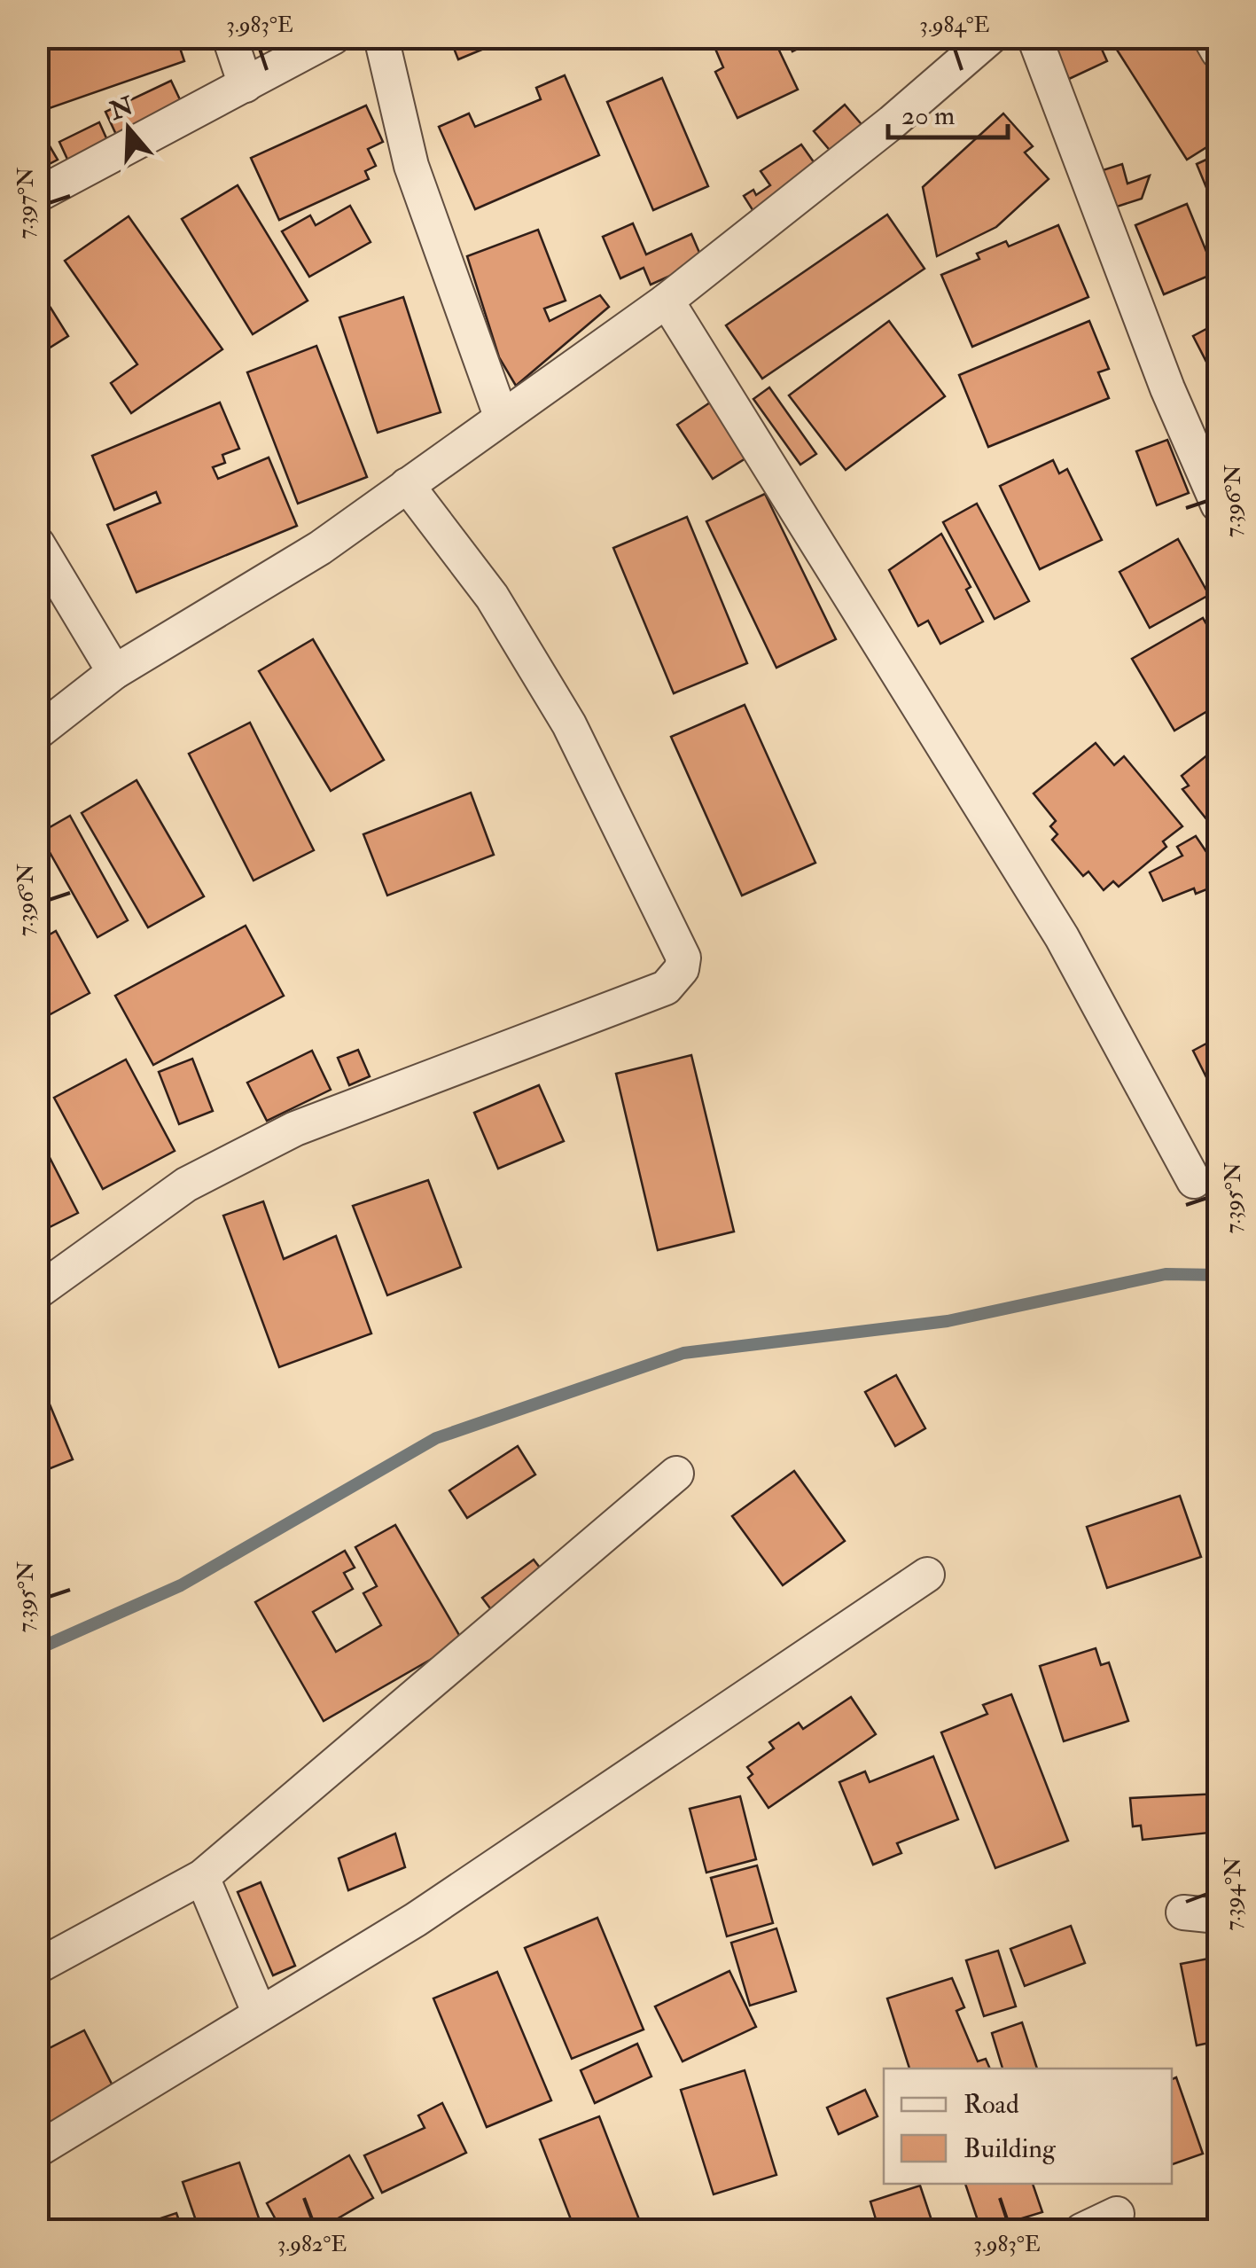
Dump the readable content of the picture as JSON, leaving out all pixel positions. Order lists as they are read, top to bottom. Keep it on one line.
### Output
{"legend":["Road","Building"],"scale_bar":"20 m","north":"top","coordinates":["3.983°E","3.984°E","7.397°N","7.396°N","7.395°N","7.394°N","3.982°E"]}
